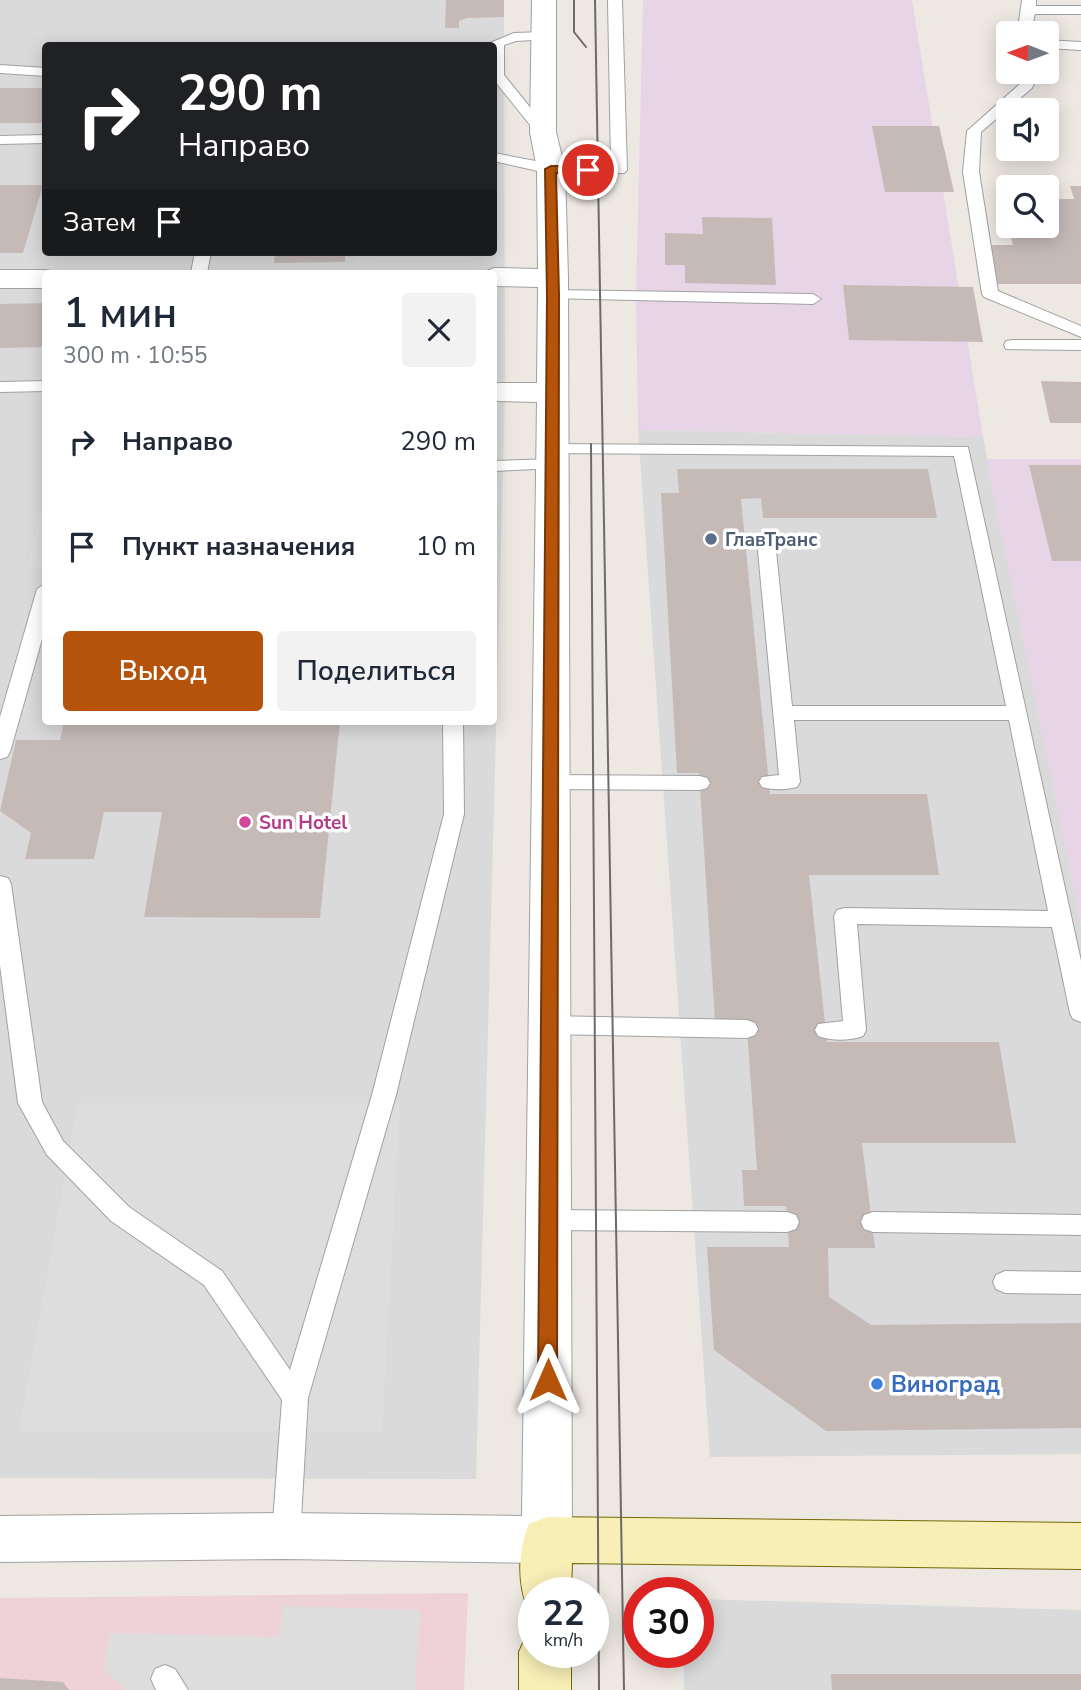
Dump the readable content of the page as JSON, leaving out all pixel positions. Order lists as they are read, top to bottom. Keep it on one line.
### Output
{"places":["ГлавТранс","Sun Hotel","Виноград"],"north":"left","page":{"turn":["290 m","Направо"],"then":"Затем","heading":["1 мин","300 m · 10:55"],"list":[{"name":"Направо","value":"290 m"},{"name":"Пункт назначения","value":"10 m"}],"buttons":["Выход","Поделиться"],"speed":"22 km/h","limit":"30"}}
